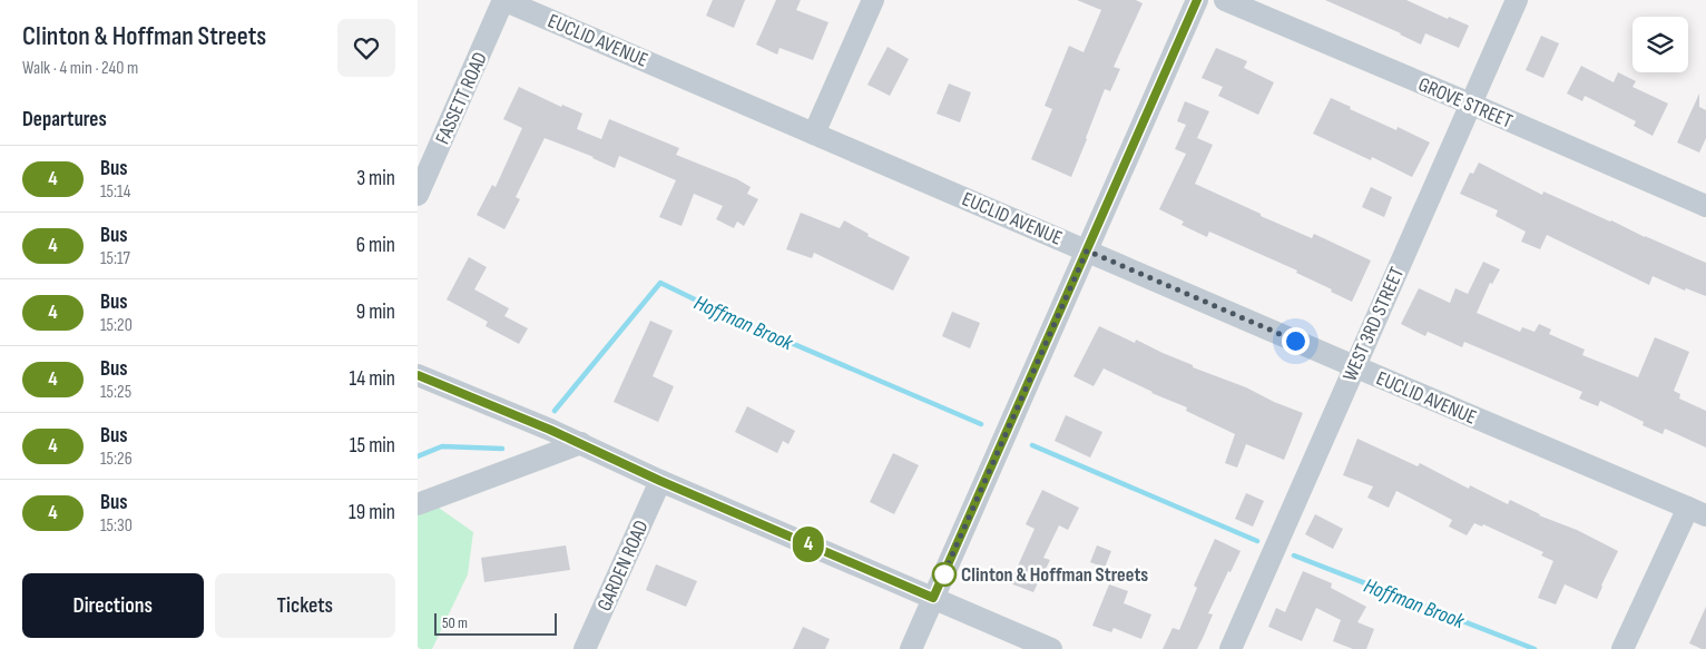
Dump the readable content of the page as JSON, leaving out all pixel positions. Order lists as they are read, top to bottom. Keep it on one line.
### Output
{"streets":{"street":["EUCLID AVENUE","FASSETT ROAD","GROVE STREET","WEST 3RD STREET","GARDEN ROAD"]},"crossings":[["EUCLID AVENUE","FASSETT ROAD"],["EUCLID AVENUE","WEST 3RD STREET"],["GROVE STREET","WEST 3RD STREET"]],"water":["Hoffman Brook"],"places":["Clinton & Hoffman Streets"],"lines":["bus line 4"],"scale_bar":"50 m","page":{"heading":[["Clinton & Hoffman Streets","Walk · 4 min · 240 m"],"Departures"],"on_map":"4","list":[{"mark":"4","name":"Bus","note":"15:14","value":"3 min"},{"mark":"4","name":"Bus","note":"15:17","value":"6 min"},{"mark":"4","name":"Bus","note":"15:20","value":"9 min"},{"mark":"4","name":"Bus","note":"15:25","value":"14 min"},{"mark":"4","name":"Bus","note":"15:26","value":"15 min"},{"mark":"4","name":"Bus","note":"15:30","value":"19 min"}],"buttons":["Directions","Tickets"],"scale":"50 m"}}
